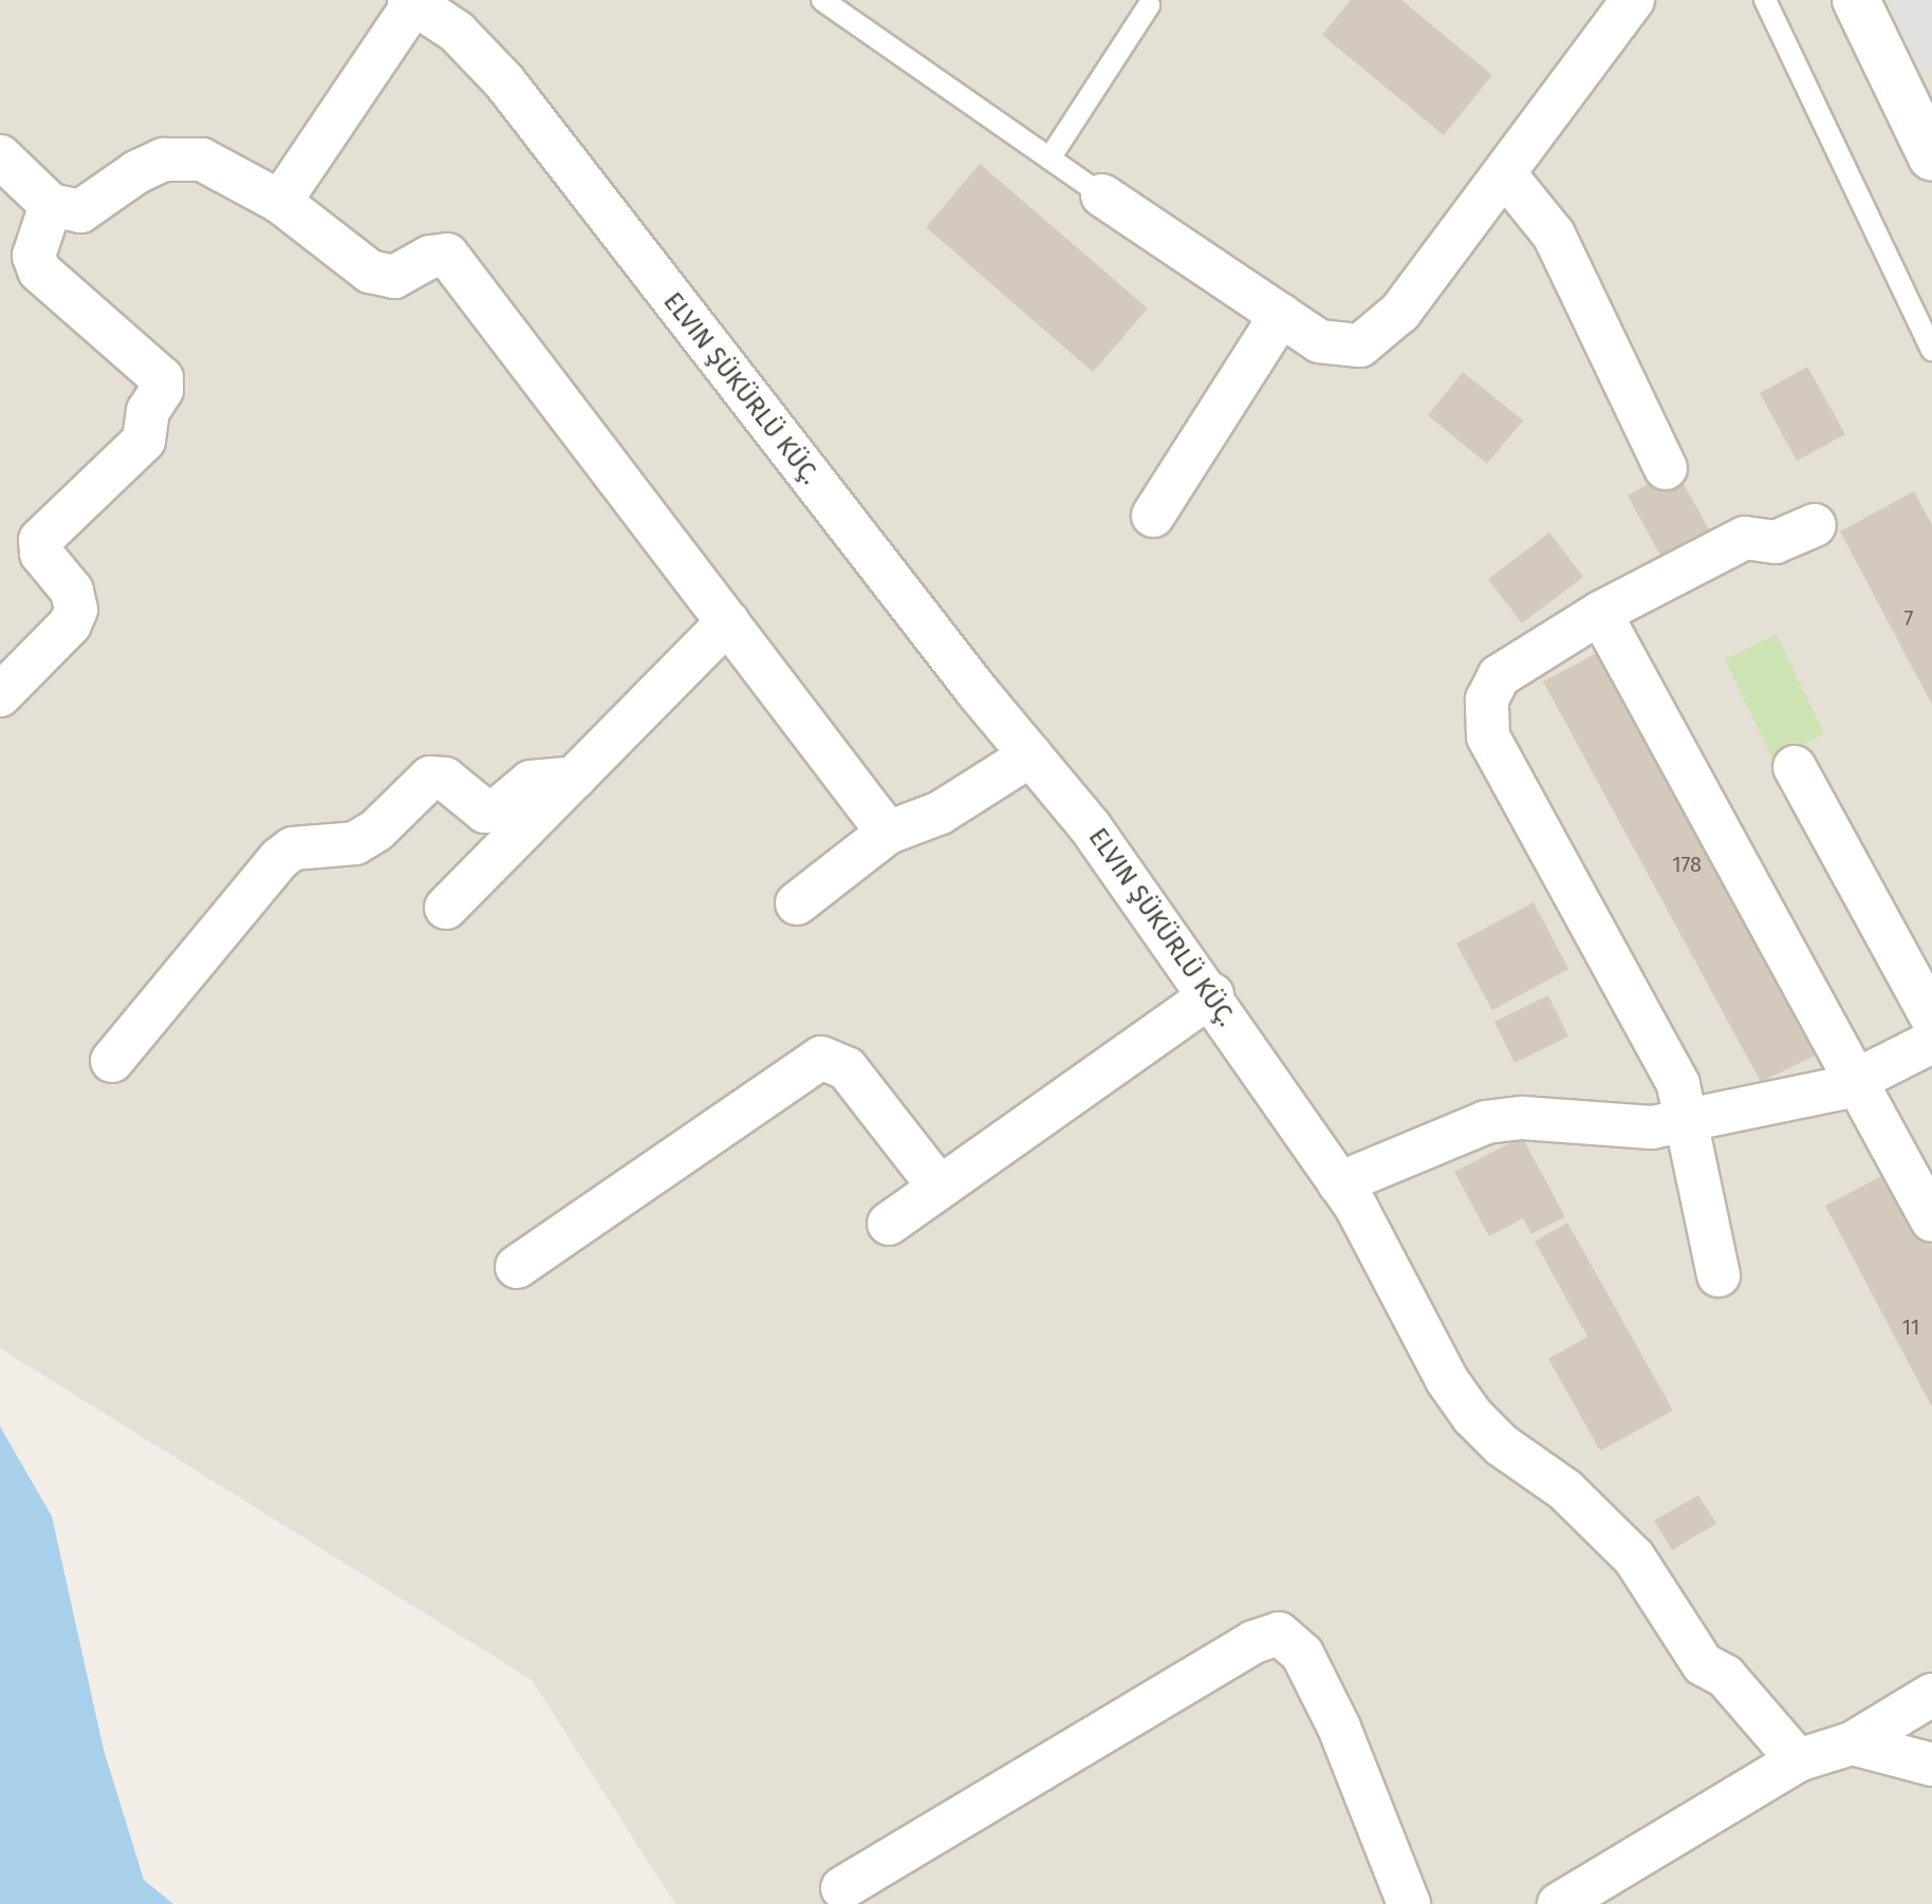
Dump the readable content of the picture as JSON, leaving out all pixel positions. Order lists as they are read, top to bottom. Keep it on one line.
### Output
{"streets":{"street":["ELVIN ŞÜKÜRLÜ KÜÇ."]},"house_numbers":["7","178","11"]}
